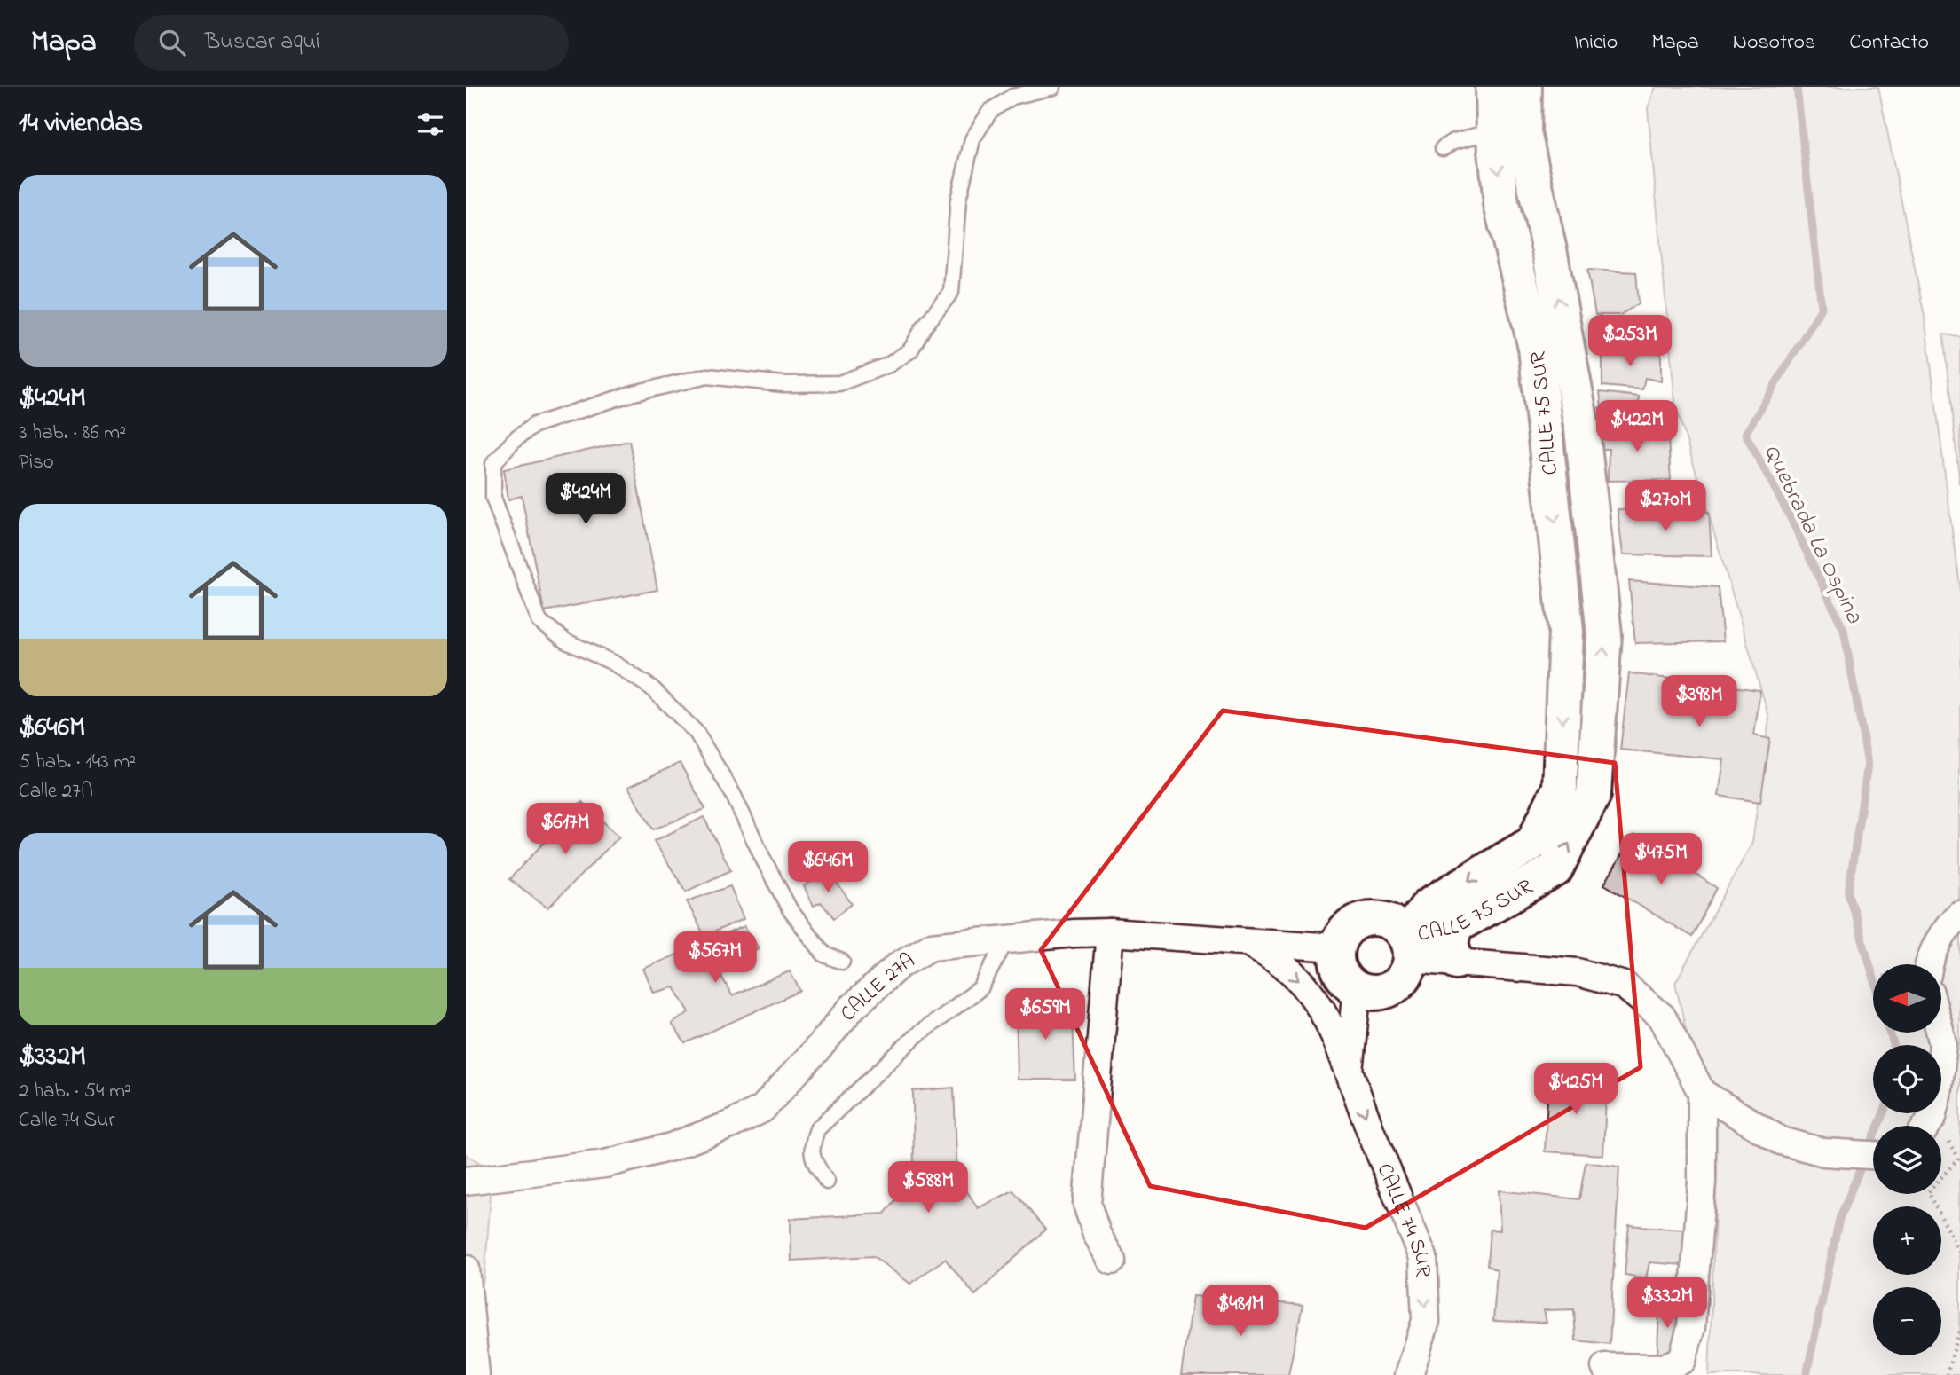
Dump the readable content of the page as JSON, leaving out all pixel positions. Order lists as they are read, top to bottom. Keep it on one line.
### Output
{"streets":{"street":["CALLE 75 SUR","CALLE 27A","CALLE 74 SUR"]},"crossings":[["CALLE 75 SUR","CALLE 27A"],["CALLE 75 SUR","CALLE 74 SUR"],["CALLE 27A","CALLE 74 SUR"]],"one_way":["CALLE 74 SUR"],"water":["Quebrada La Ospina"],"north":"left","page":{"header":"Mapa","search":"Buscar aquí","nav":["Inicio","Mapa","Nosotros","Contacto"],"heading":"14 viviendas","list":[{"name":"$424M","note":"3 hab. · 86 m² · Piso"},{"name":"$646M","note":"5 hab. · 143 m² · Calle 27A"},{"name":"$332M","note":"2 hab. · 54 m² · Calle 74 Sur"}],"price":["$253M","$422M","$424M","$270M","$398M","$617M","$475M","$646M","$567M","$659M","$425M","$588M","$332M","$481M"],"map_buttons":["+","−"]}}
